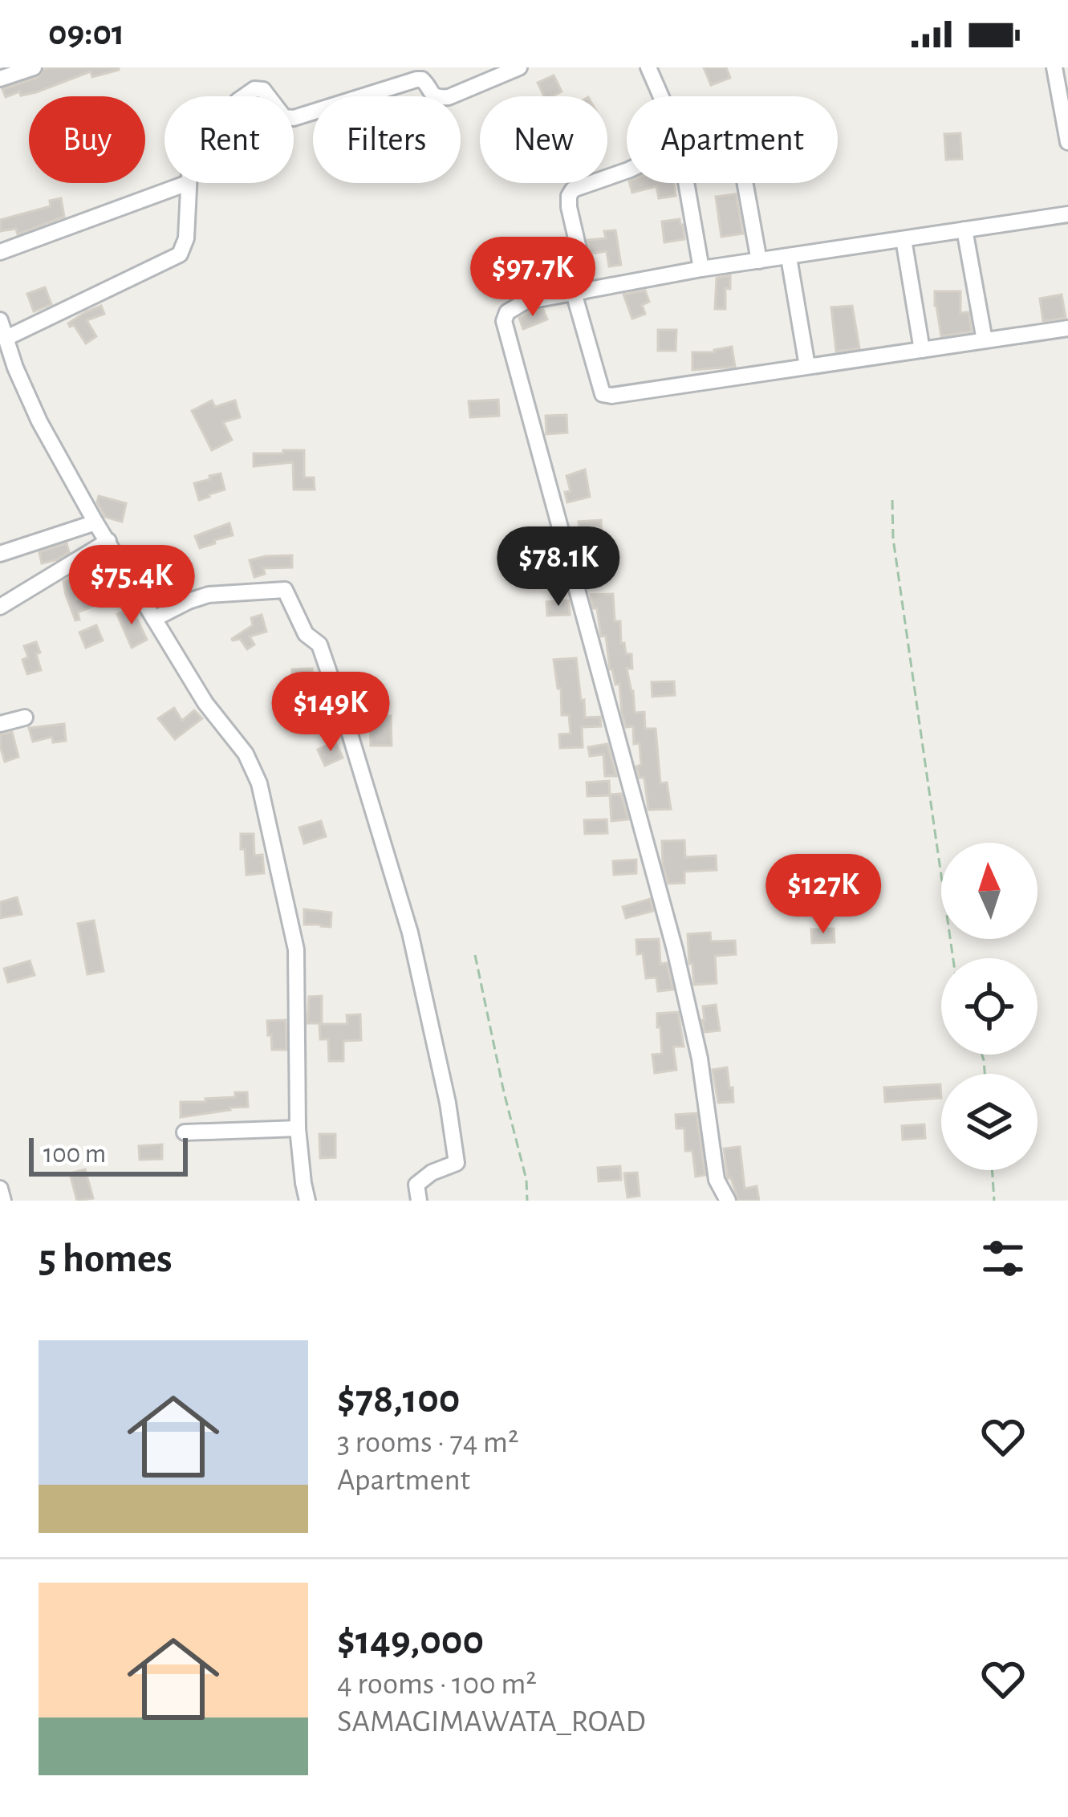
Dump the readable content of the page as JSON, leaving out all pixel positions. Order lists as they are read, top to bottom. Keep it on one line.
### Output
{"scale_bar":"100 m","north":"top","page":{"status":"09:01","chip":["Buy","Rent","Filters","New","Apartment"],"price":["$97.7K","$78.1K","$75.4K","$149K","$127K"],"scale":"100 m","heading":"5 homes","list":[{"name":"$78,100","note":"3 rooms · 74 m² · Apartment"},{"name":"$149,000","note":"4 rooms · 100 m² · SAMAGIMAWATA_ROAD"}]}}
